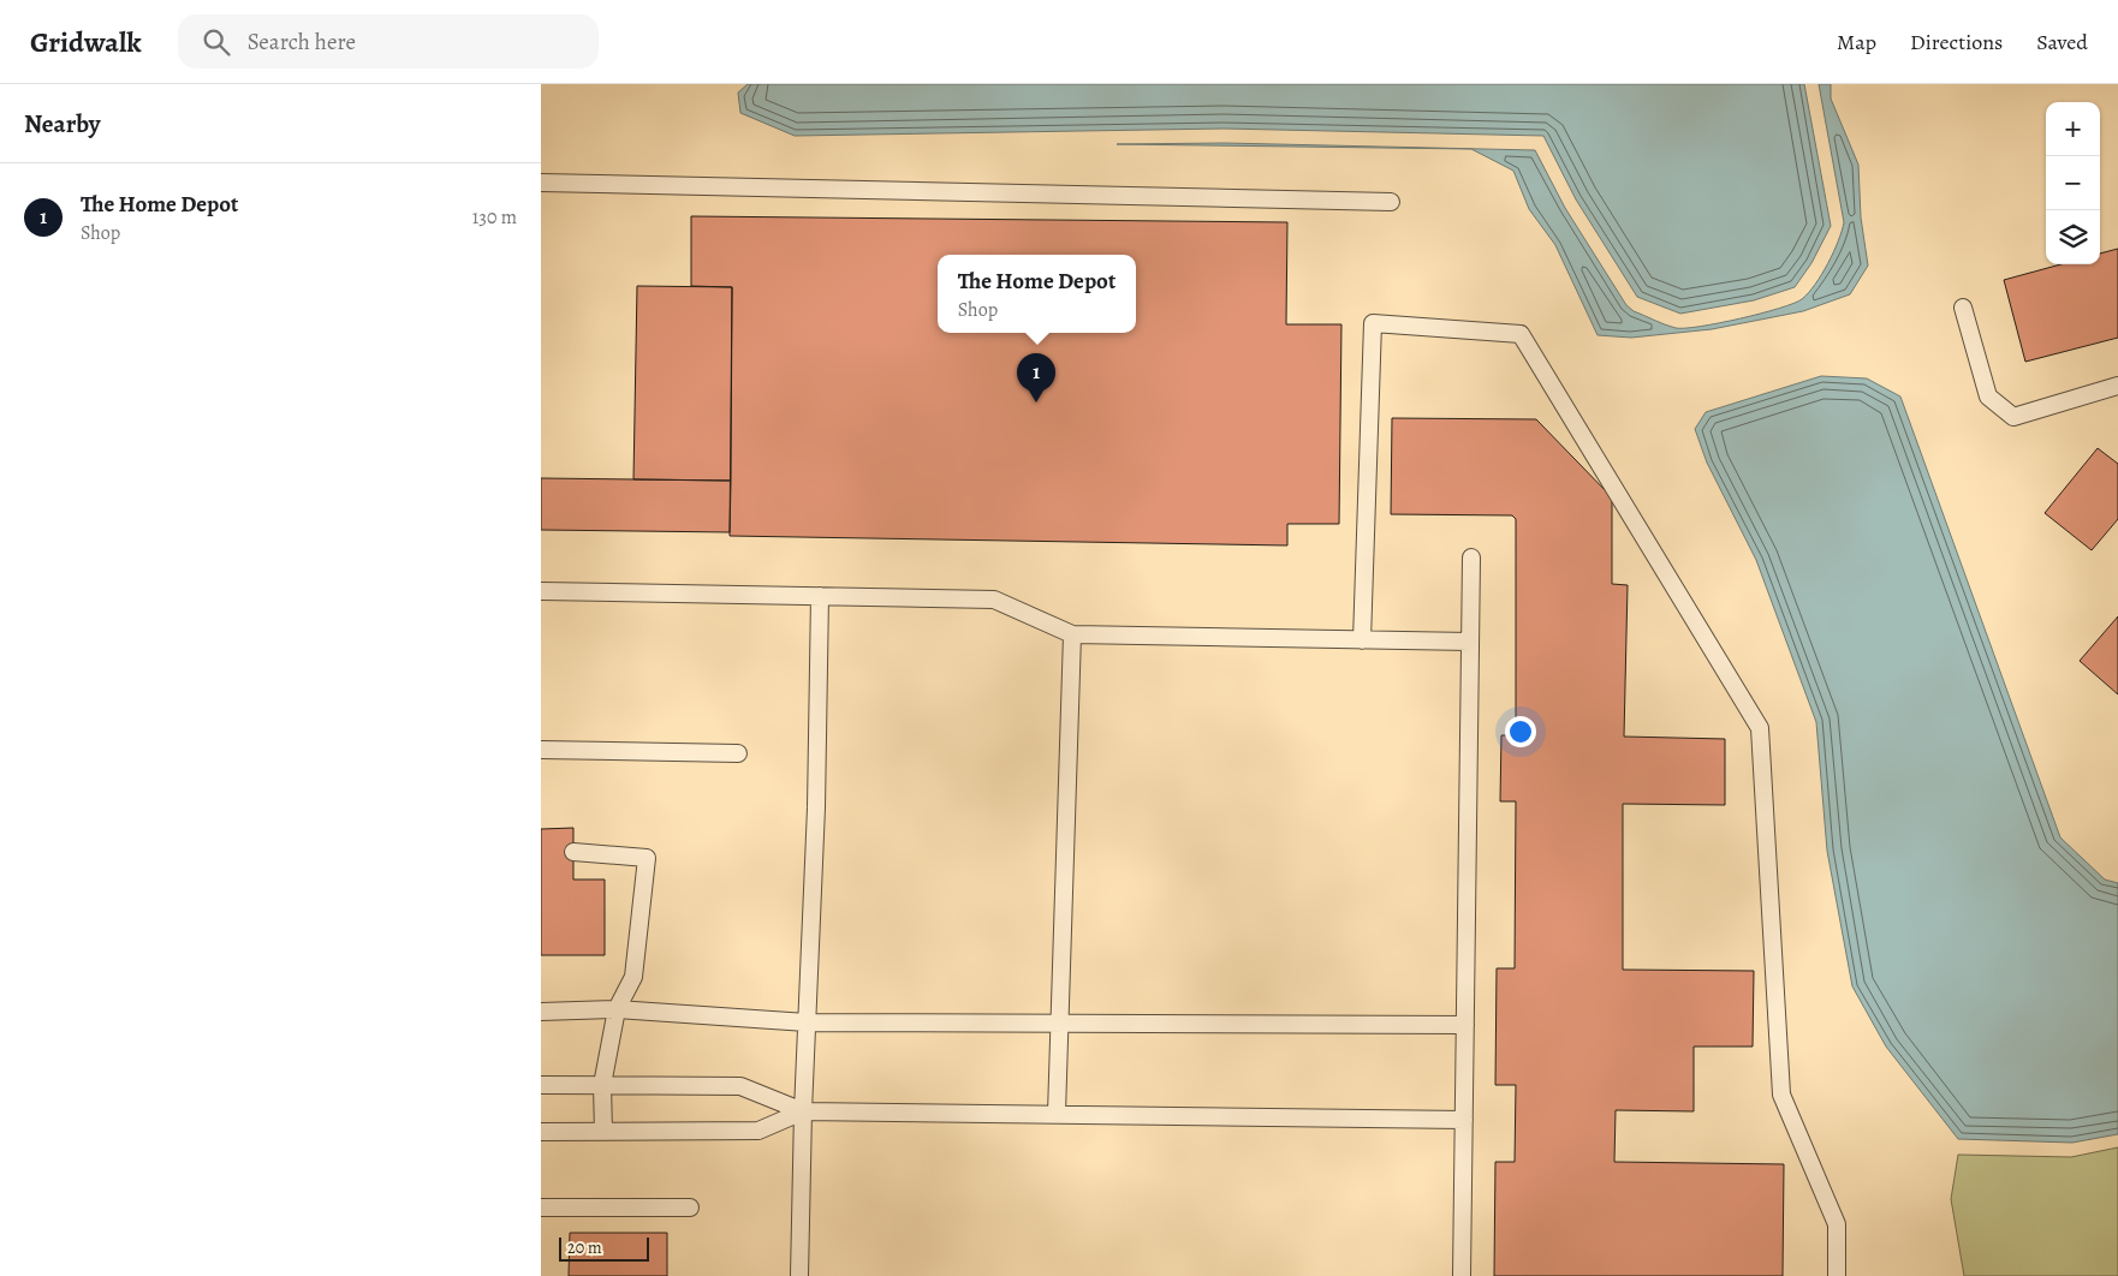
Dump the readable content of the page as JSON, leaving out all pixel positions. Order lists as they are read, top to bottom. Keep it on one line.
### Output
{"scale_bar":"20 m","page":{"header":"Gridwalk","search":"Search here","nav":["Map","Directions","Saved"],"heading":"Nearby","map_buttons":["+","−"],"list":[{"mark":"1","name":"The Home Depot","note":"Shop","value":"130 m"}],"popup":["The Home Depot","Shop"],"pins":"1","scale":"20 m"}}
